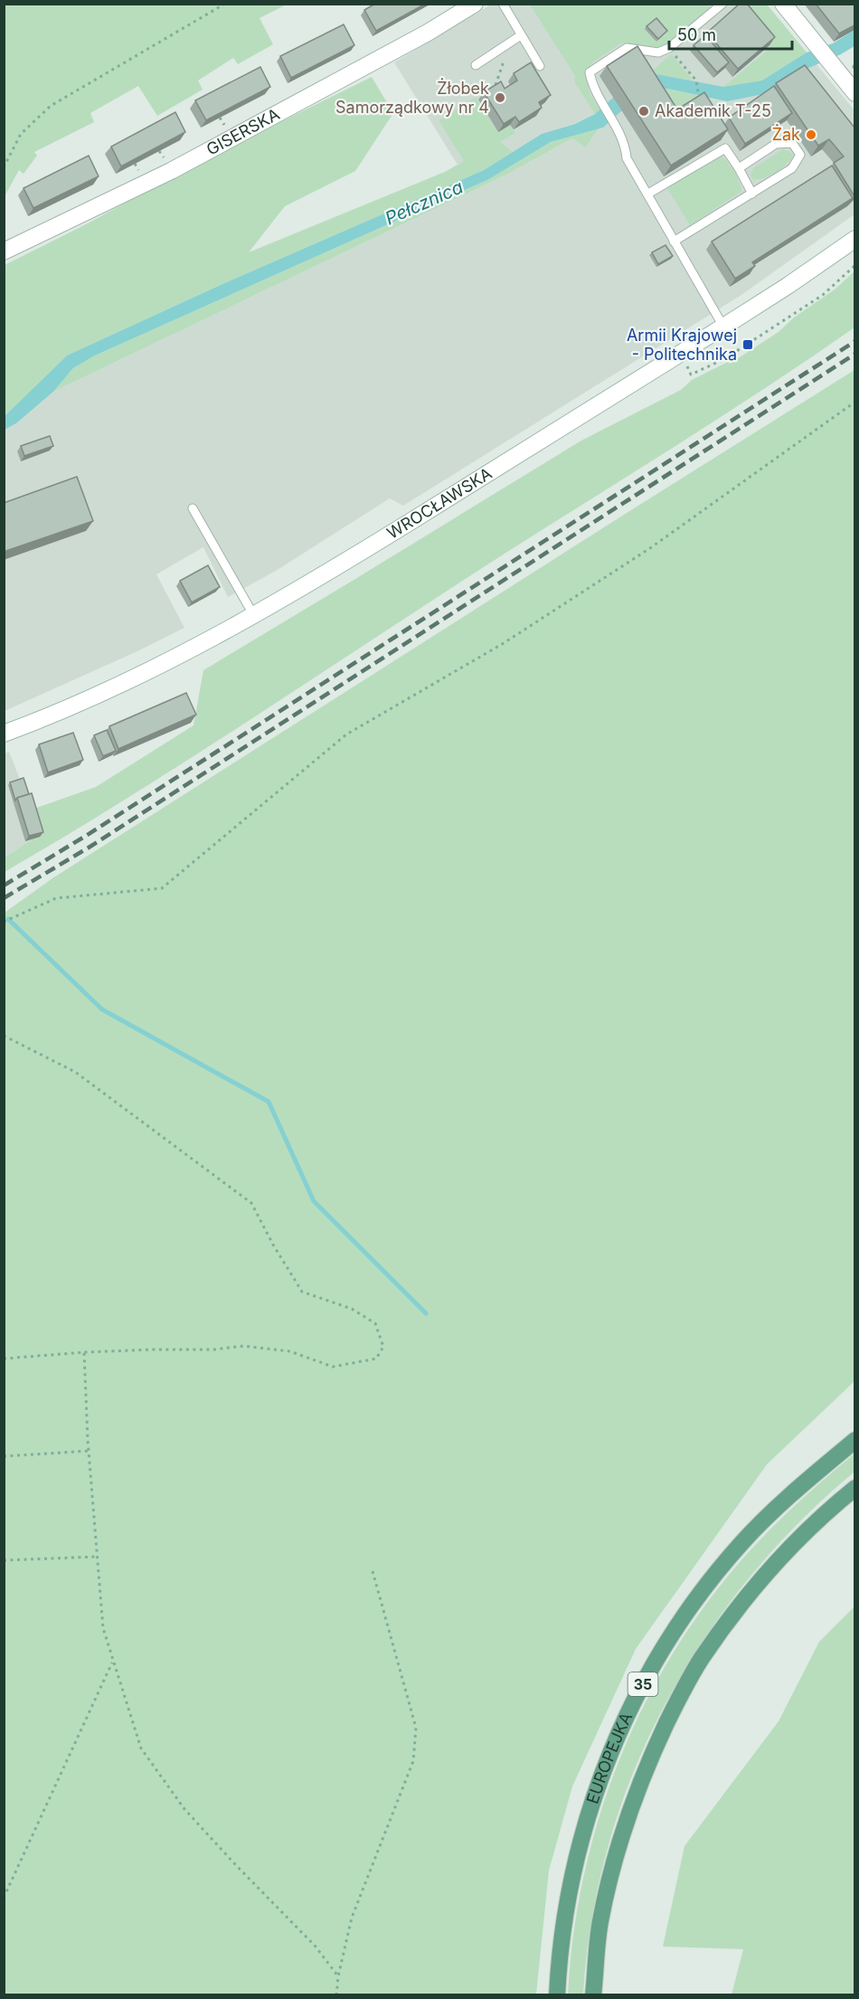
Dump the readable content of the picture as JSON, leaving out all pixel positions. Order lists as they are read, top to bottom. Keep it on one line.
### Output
{"streets":{"main road":["GISERSKA","WROCŁAWSKA","35","EUROPEJKA"]},"water":["Pełcznica"],"places":{"other":["Żłobek Samorządkowy nr 4","Akademik T-25","Żak"],"transit":["Armii Krajowej - Politechnika"]},"scale_bar":"50 m"}
